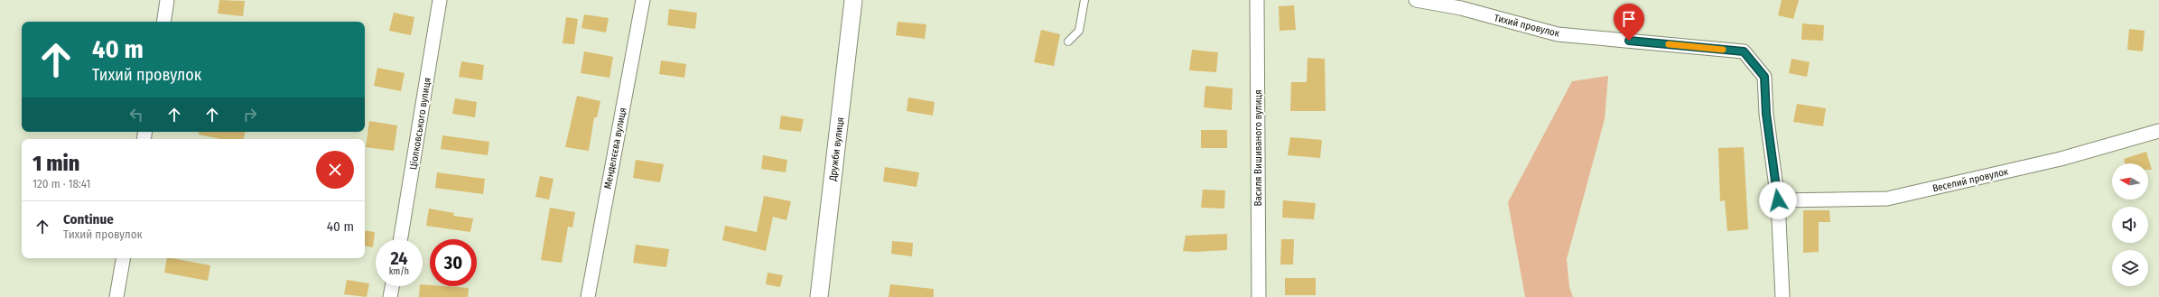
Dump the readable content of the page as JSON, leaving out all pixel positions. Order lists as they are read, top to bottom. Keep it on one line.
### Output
{"streets":{"street":["Тихий провулок","Ціолковського вулиця","Менделєєва вулиця","Василя Вишиваного вулиця","Дружби вулиця","Веселий провулок"]},"crossings":[["Тихий провулок","Веселий провулок"]],"north":"left","page":{"turn":["40 m","Тихий провулок"],"heading":["1 min","120 m · 18:41"],"list":[{"name":"Continue","note":"Тихий провулок","value":"40 m"}],"speed":"24 km/h","limit":"30"}}
